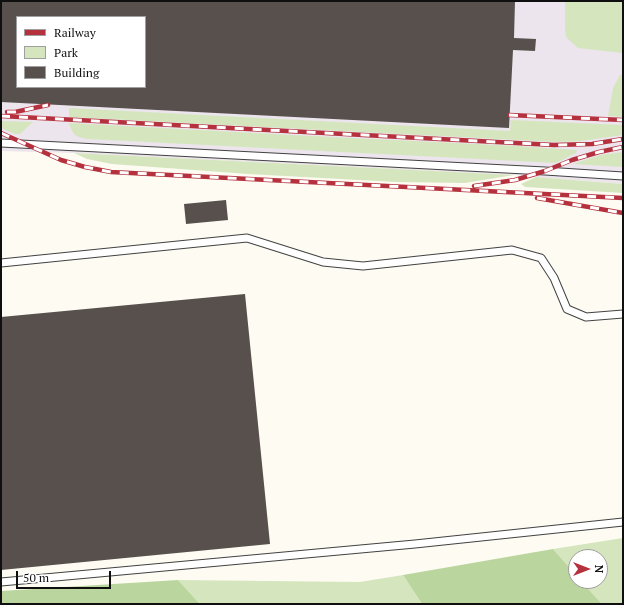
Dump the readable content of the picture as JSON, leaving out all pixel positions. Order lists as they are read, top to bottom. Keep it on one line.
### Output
{"legend":["Railway","Park","Building"],"scale_bar":"50 m","north":"right"}
